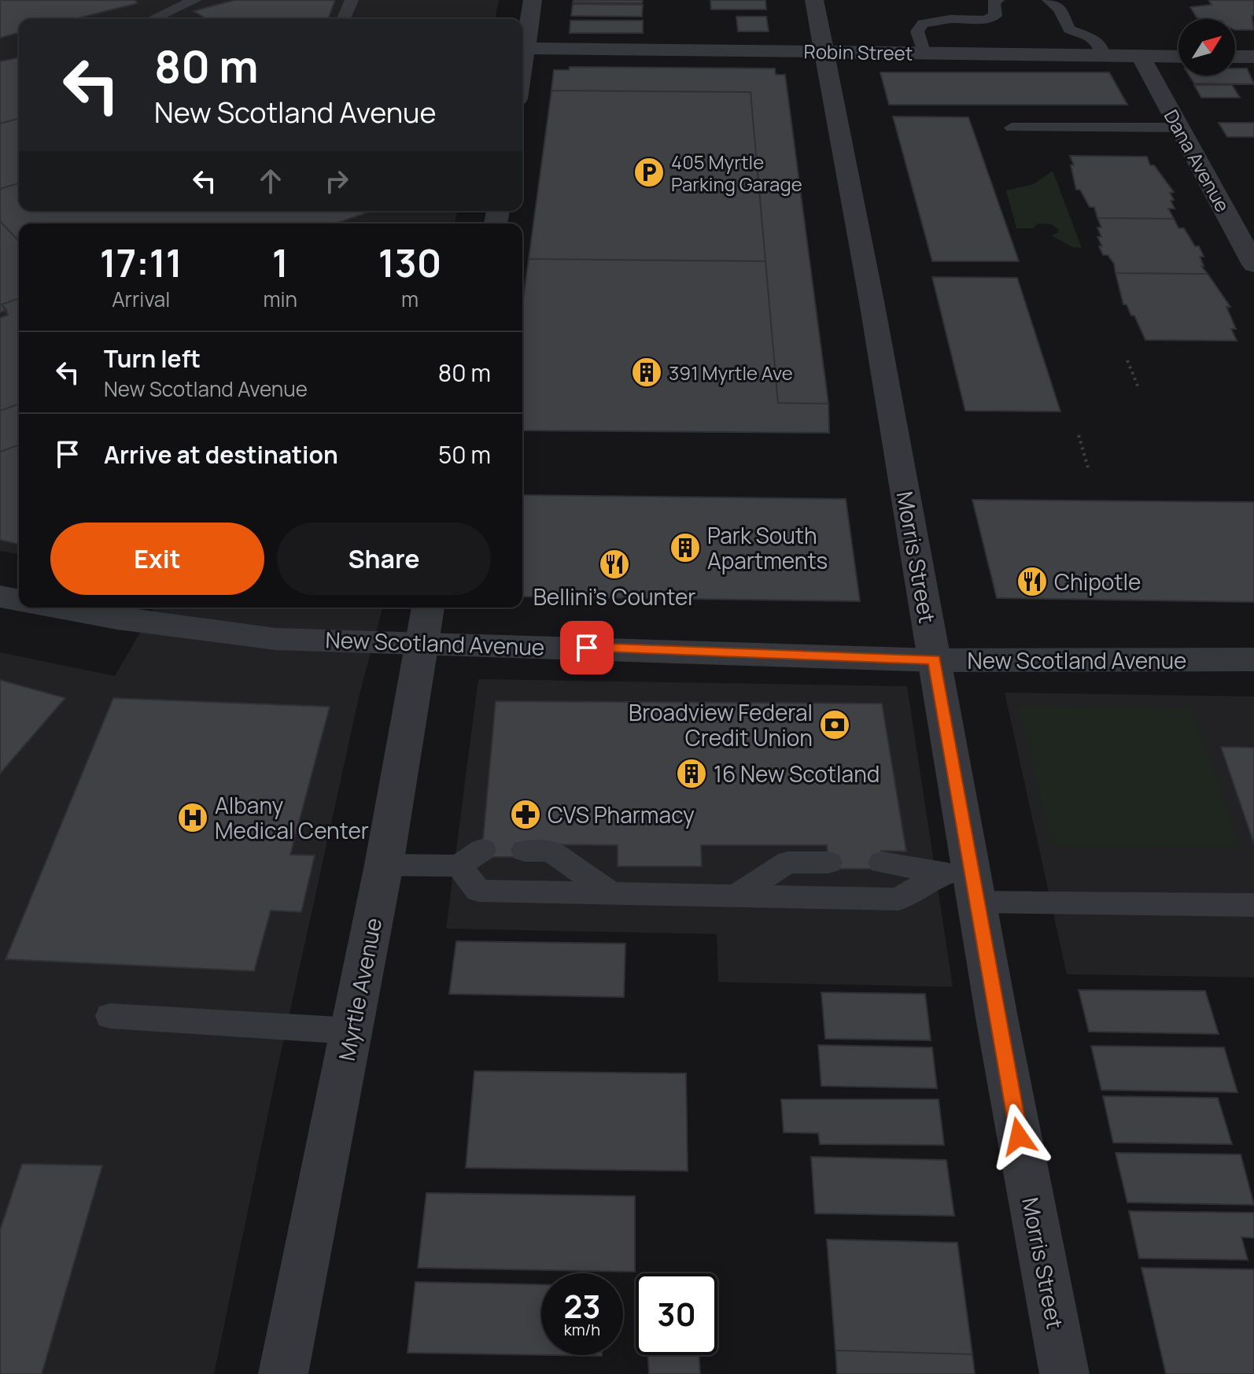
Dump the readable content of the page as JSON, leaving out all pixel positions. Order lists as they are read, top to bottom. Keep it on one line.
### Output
{"streets":{"street":["Robin Street","Dana Avenue","Morris Street","New Scotland Avenue","Myrtle Avenue"]},"crossings":[["Robin Street","Dana Avenue"],["Robin Street","Morris Street"],["Morris Street","New Scotland Avenue"],["New Scotland Avenue","Myrtle Avenue"]],"places":{"parking":["405 Myrtle Parking Garage"],"building":["391 Myrtle Ave","Park South Apartments","16 New Scotland"],"restaurant":["Bellini's Counter","Chipotle"],"bank":["Broadview Federal Credit Union"],"pharmacy":["CVS Pharmacy"],"hospital":["Albany Medical Center"]},"north":"top right","page":{"turn":["80 m","New Scotland Avenue"],"eta":["17:11","Arrival","1","min","130","m"],"list":[{"name":"Turn left","note":"New Scotland Avenue","value":"80 m"},{"name":"Arrive at destination","value":"50 m"}],"buttons":["Exit","Share"],"speed":"23 km/h","limit":"30"}}
